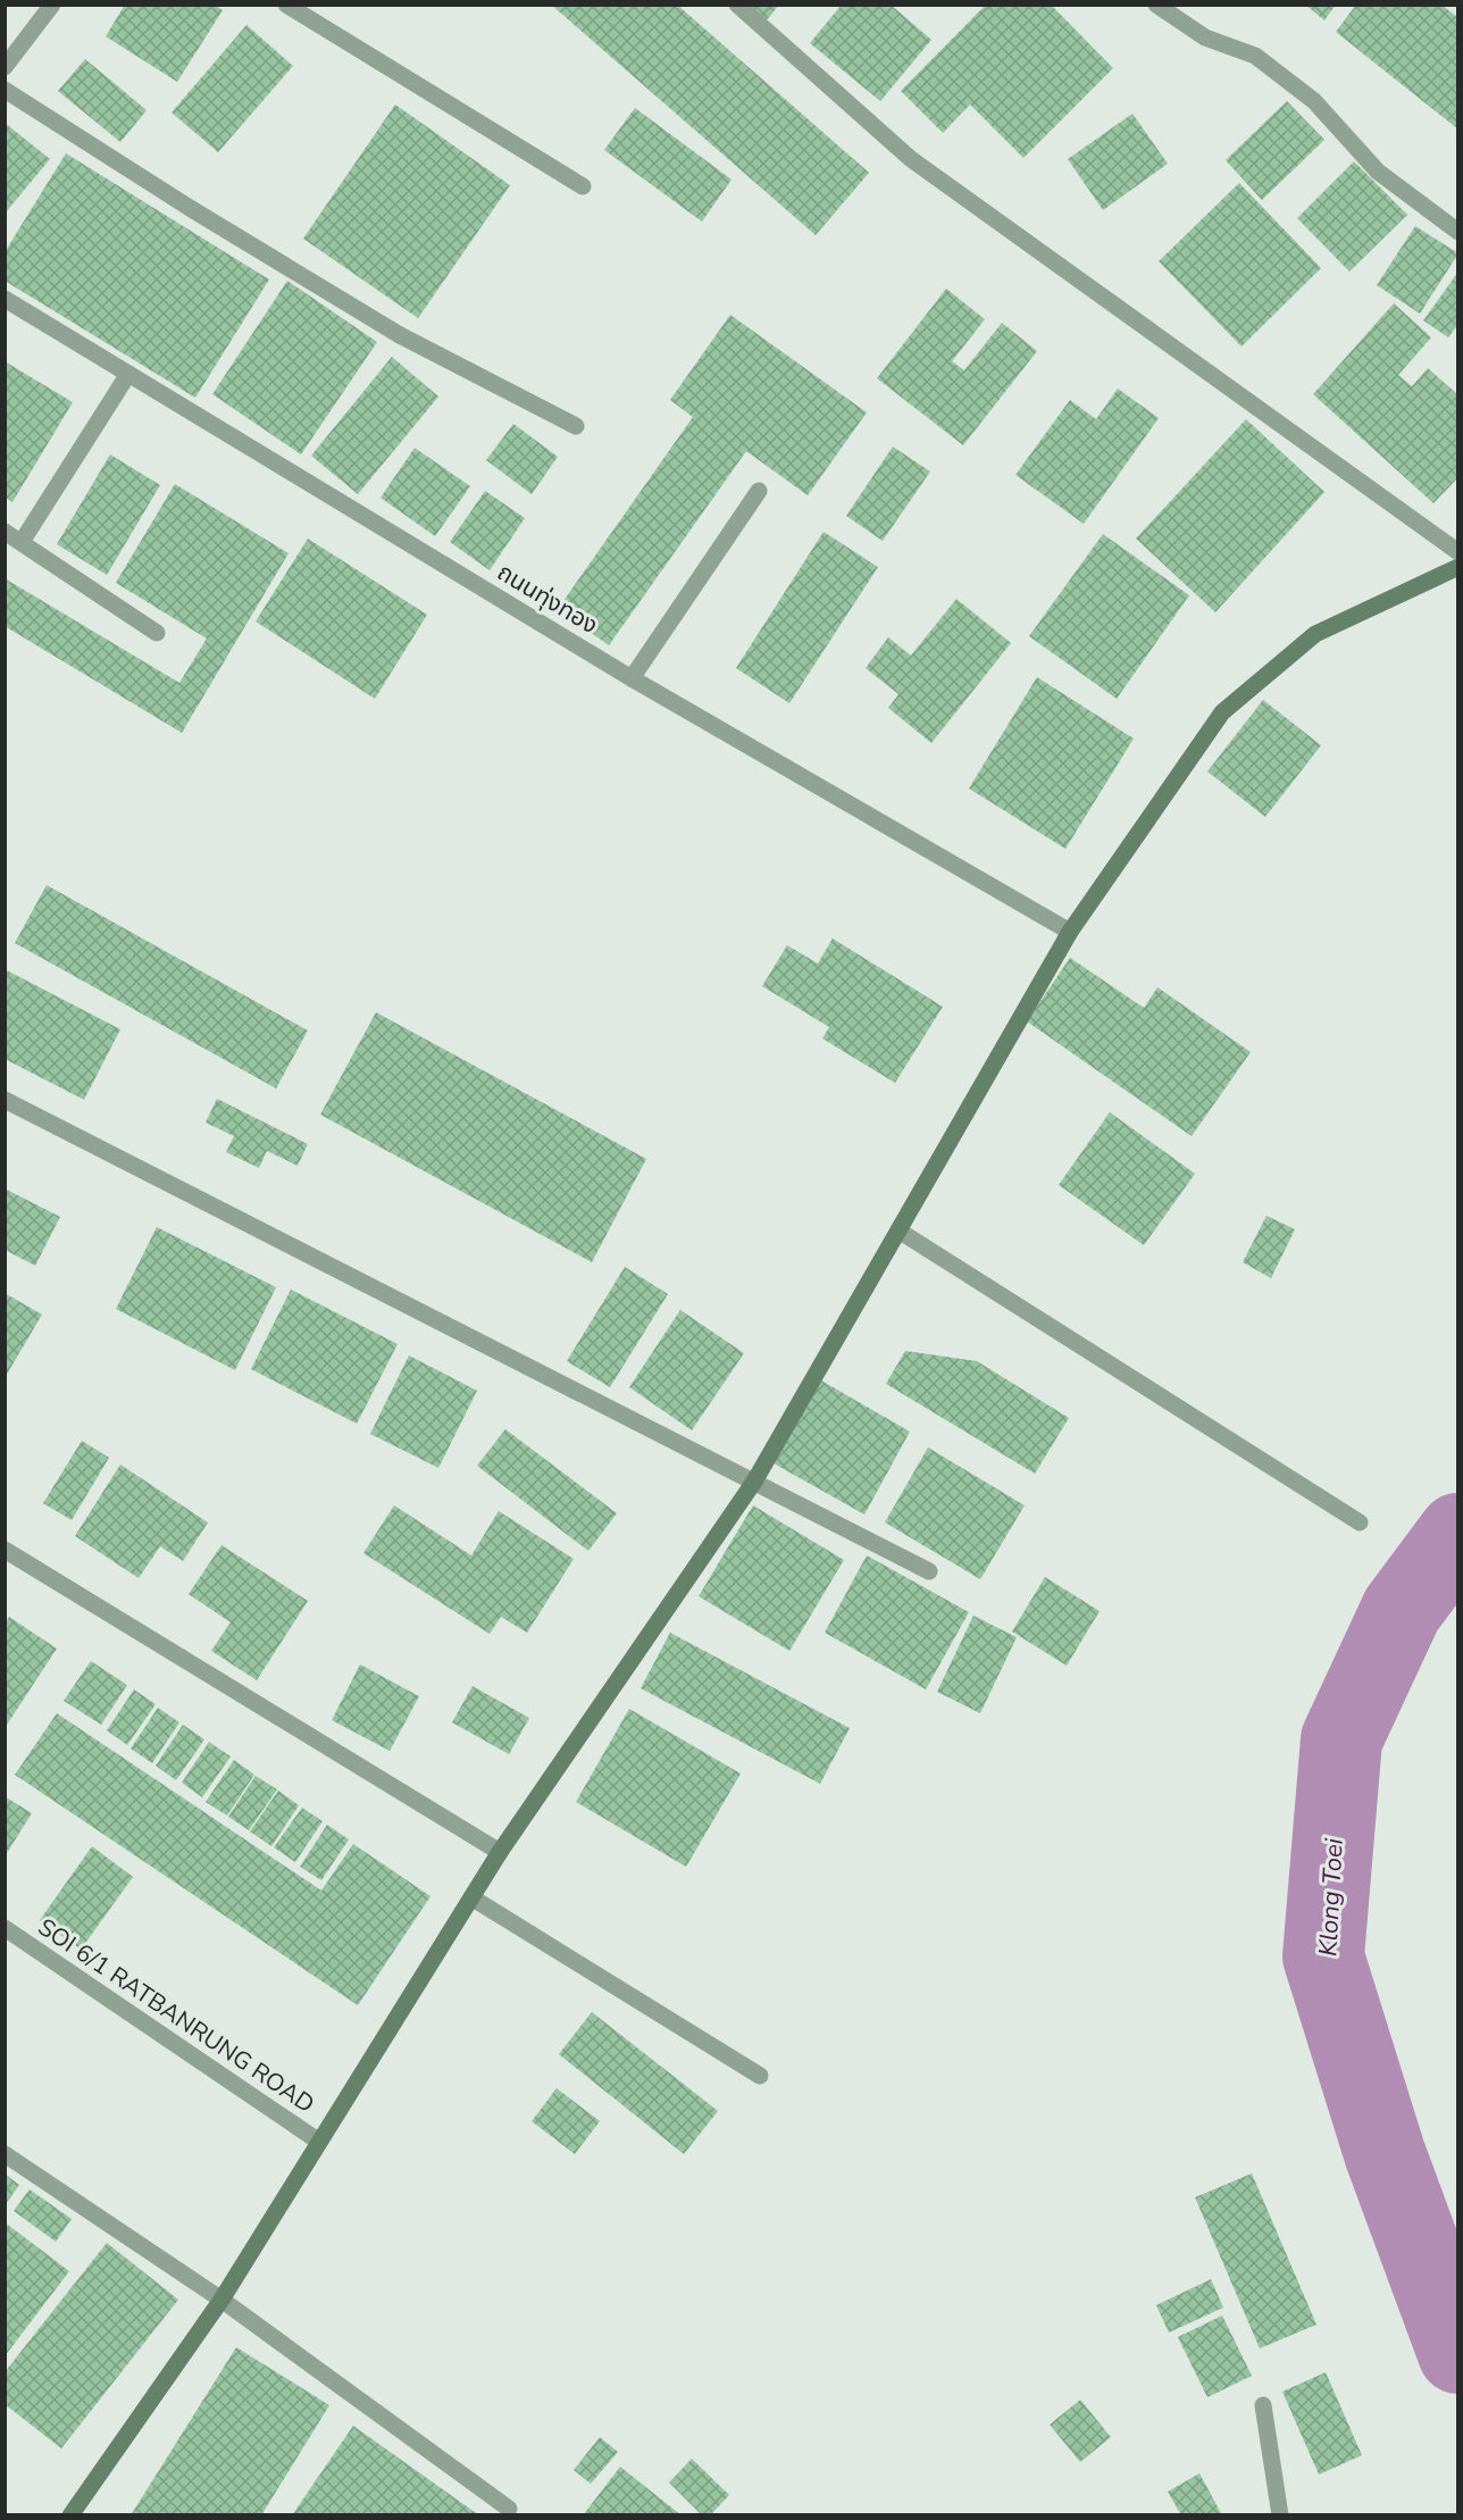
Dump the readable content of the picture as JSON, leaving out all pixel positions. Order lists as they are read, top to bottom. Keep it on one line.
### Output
{"streets":{"street":["ถนนทุ่งทอง","SOI 6/1 RATBANRUNG ROAD"]},"water":["Klong Toei"]}
